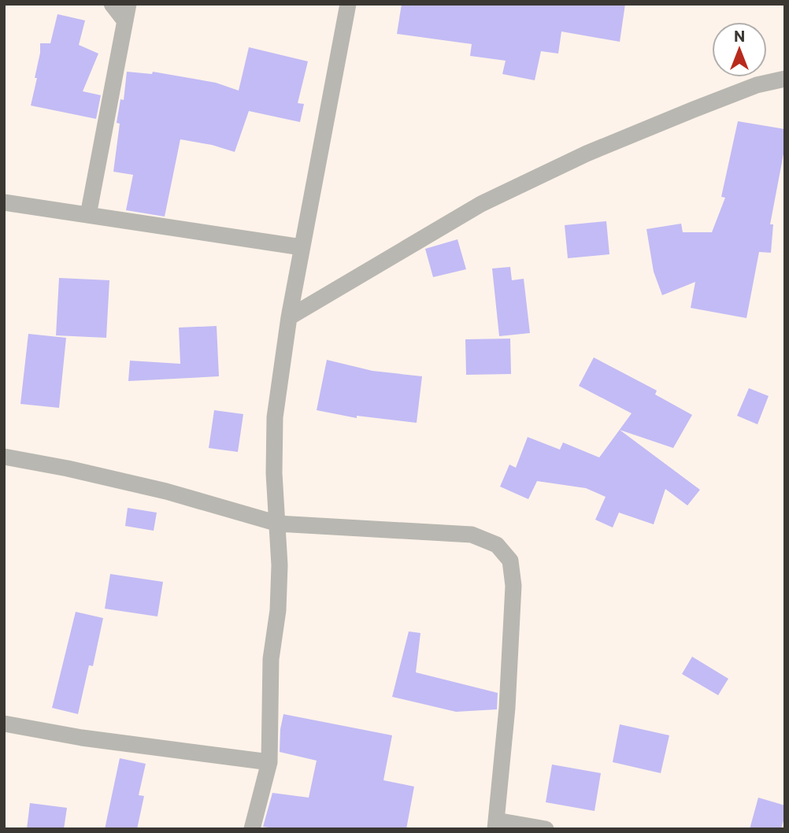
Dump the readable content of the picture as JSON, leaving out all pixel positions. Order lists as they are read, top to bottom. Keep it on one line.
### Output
{"north":"top"}
